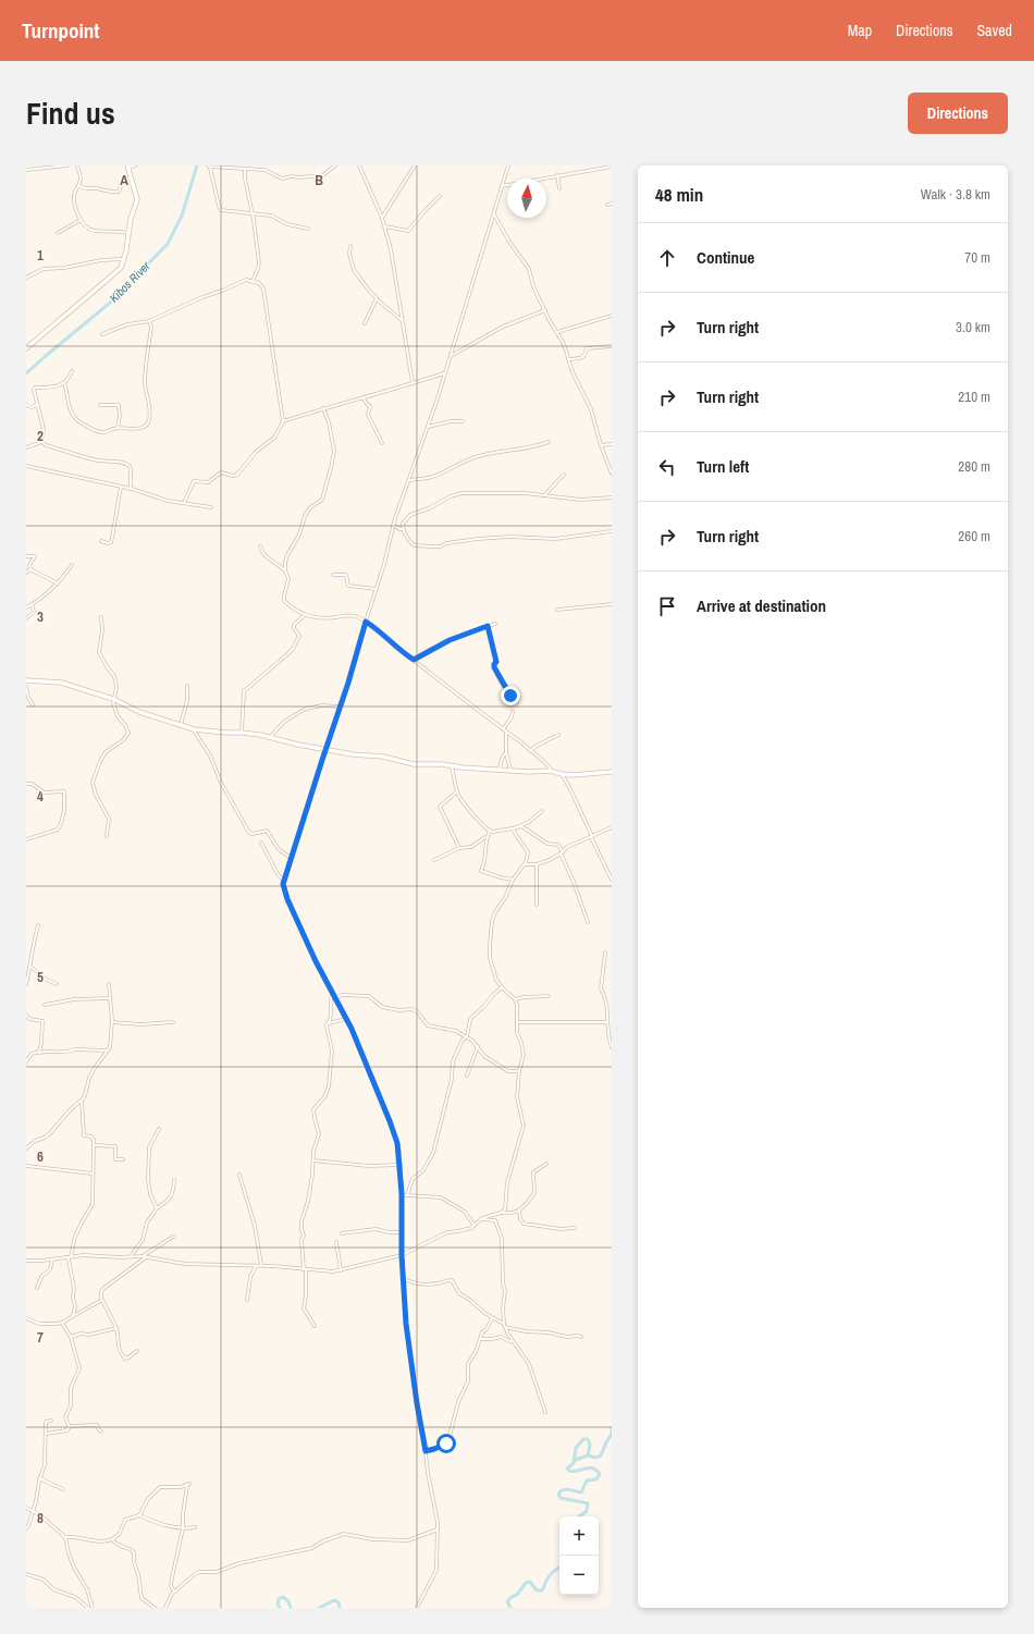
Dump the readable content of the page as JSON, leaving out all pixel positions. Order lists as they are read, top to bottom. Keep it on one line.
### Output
{"water":["Kibos River"],"north":"top","page":{"header":"Turnpoint","nav":["Map","Directions","Saved"],"title":"Find us","buttons":"Directions","heading":["48 min","Walk · 3.8 km"],"list":[["Continue","70 m"],["Turn right","3.0 km"],["Turn right","210 m"],["Turn left","280 m"],["Turn right","260 m"],"Arrive at destination"],"map_buttons":["+","−"]},"grid":{"columns":["A","B"],"rows":["1","2","3","4","5","6","7","8"]}}
